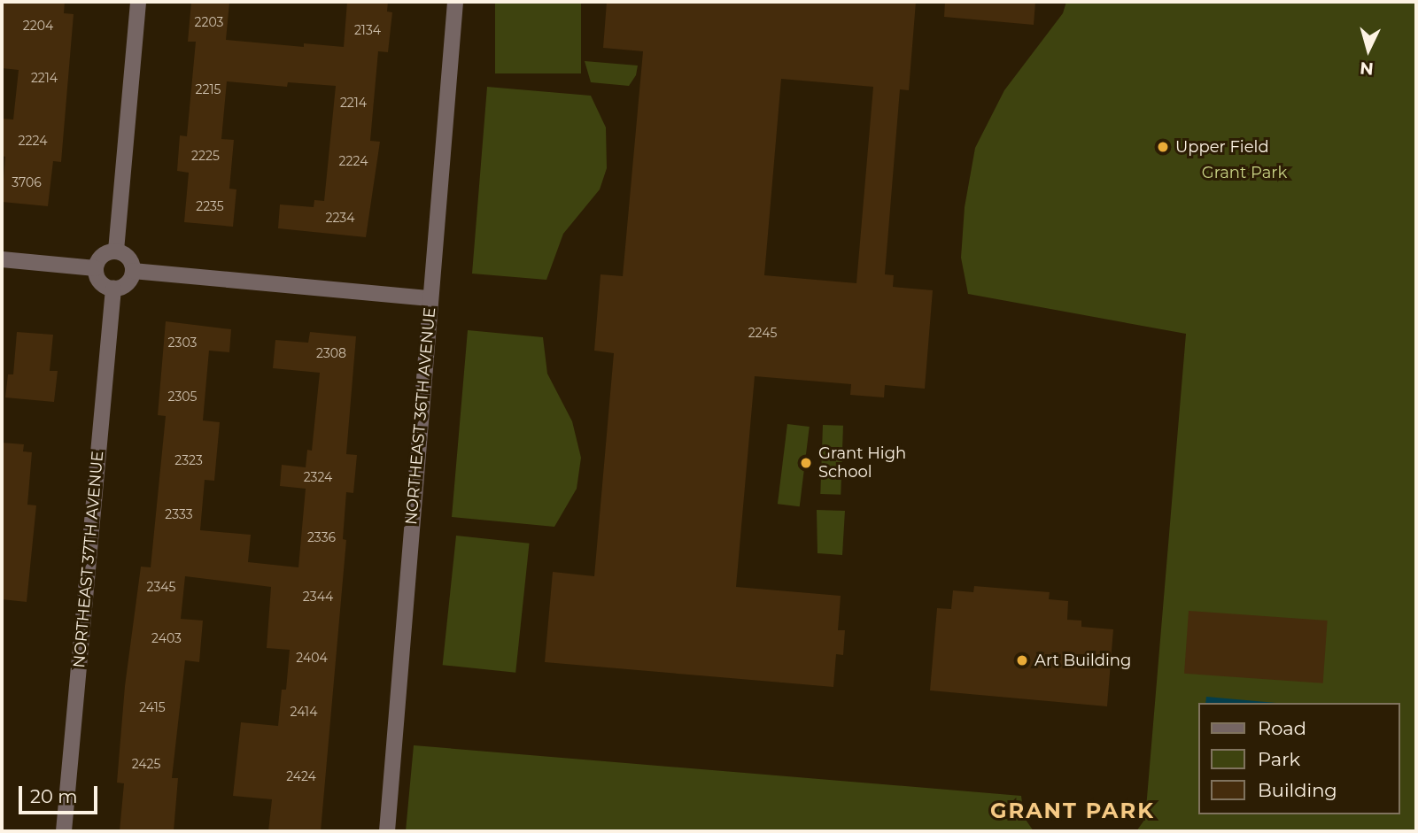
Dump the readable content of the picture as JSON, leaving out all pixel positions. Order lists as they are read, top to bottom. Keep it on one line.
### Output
{"streets":{"street":["NORTHEAST 36TH AVENUE","NORTHEAST 37TH AVENUE"]},"districts":["GRANT PARK"],"parks":["Grant Park"],"places":["Upper Field","Grant High School","Art Building"],"house_numbers":["2203","2204","2134","2214","2215","2214","2224","2225","2224","3706","2235","2234","2245","2303","2308","2305","2323","2324","2333","2336","2345","2344","2403","2404","2415","2414","2425","2424"],"legend":["Road","Park","Building"],"scale_bar":"20 m","north":"bottom"}
